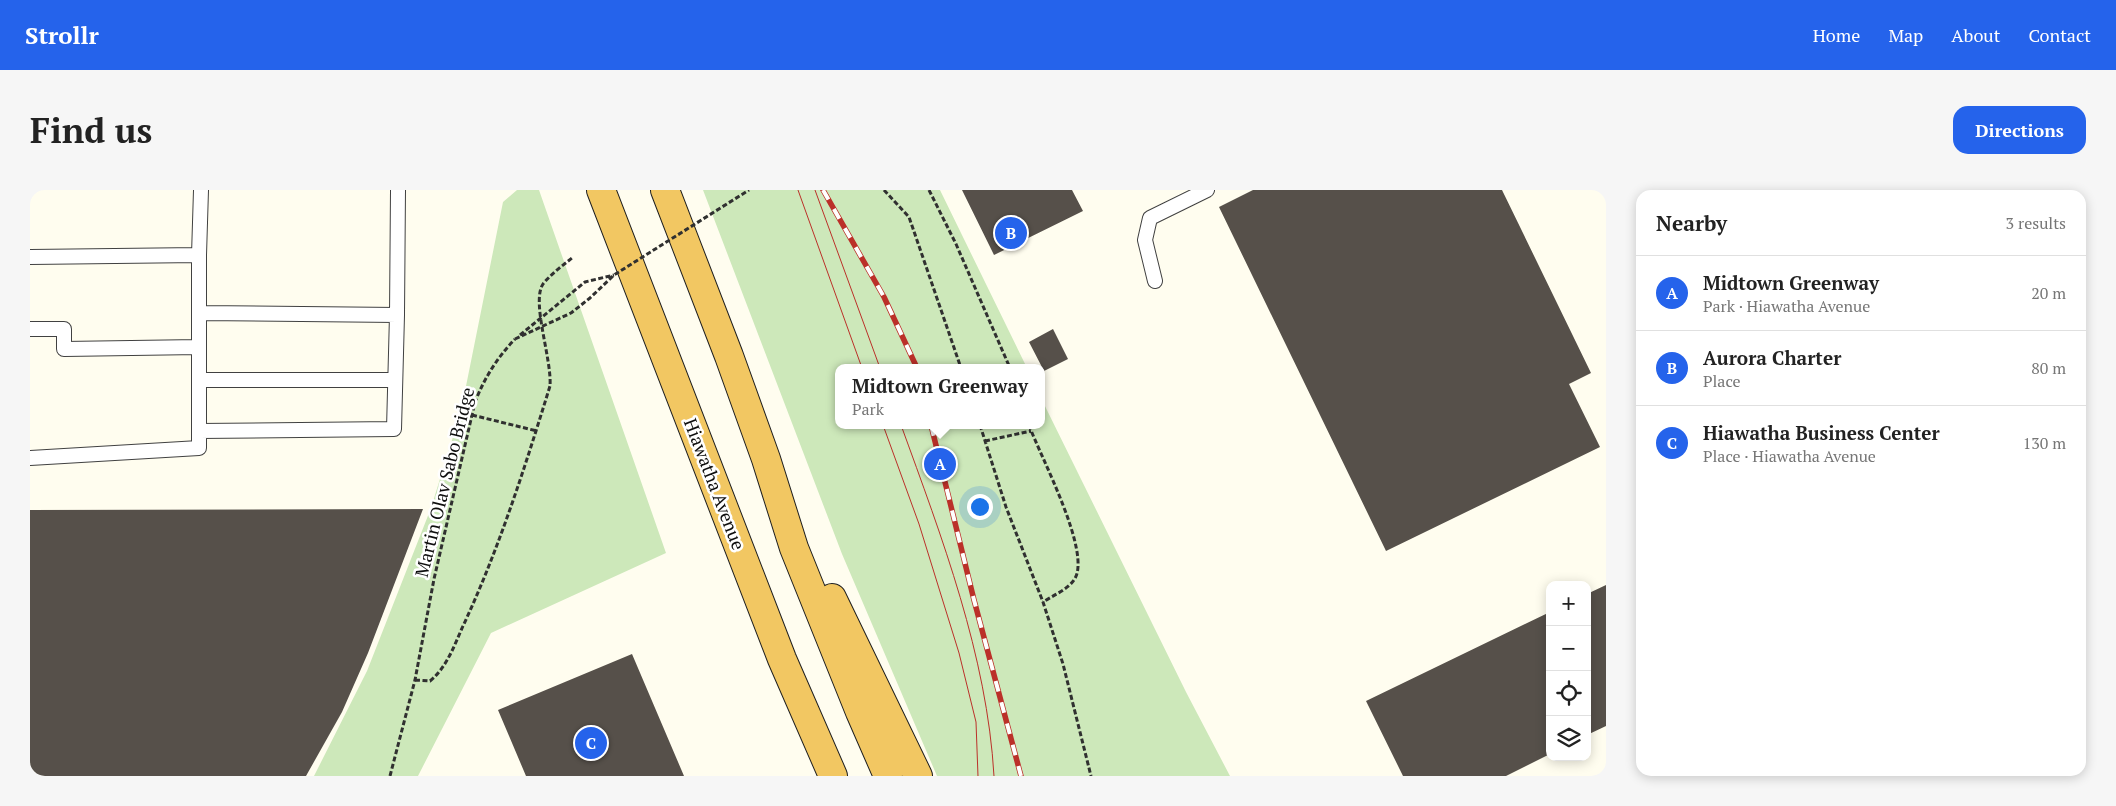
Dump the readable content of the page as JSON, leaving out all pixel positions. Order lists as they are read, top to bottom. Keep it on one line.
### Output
{"streets":{"highway":["Hiawatha Avenue"],"path":["Martin Olav Sabo Bridge"]},"page":{"header":"Strollr","nav":["Home","Map","About","Contact"],"buttons":"Directions","title":"Find us","heading":["Nearby","3 results"],"pins":["B","A","C"],"list":[{"mark":"A","name":"Midtown Greenway","note":"Park · Hiawatha Avenue","value":"20 m"},{"mark":"B","name":"Aurora Charter","note":"Place","value":"80 m"},{"mark":"C","name":"Hiawatha Business Center","note":"Place · Hiawatha Avenue","value":"130 m"}],"popup":["Midtown Greenway","Park"],"map_buttons":["+","−"]}}
